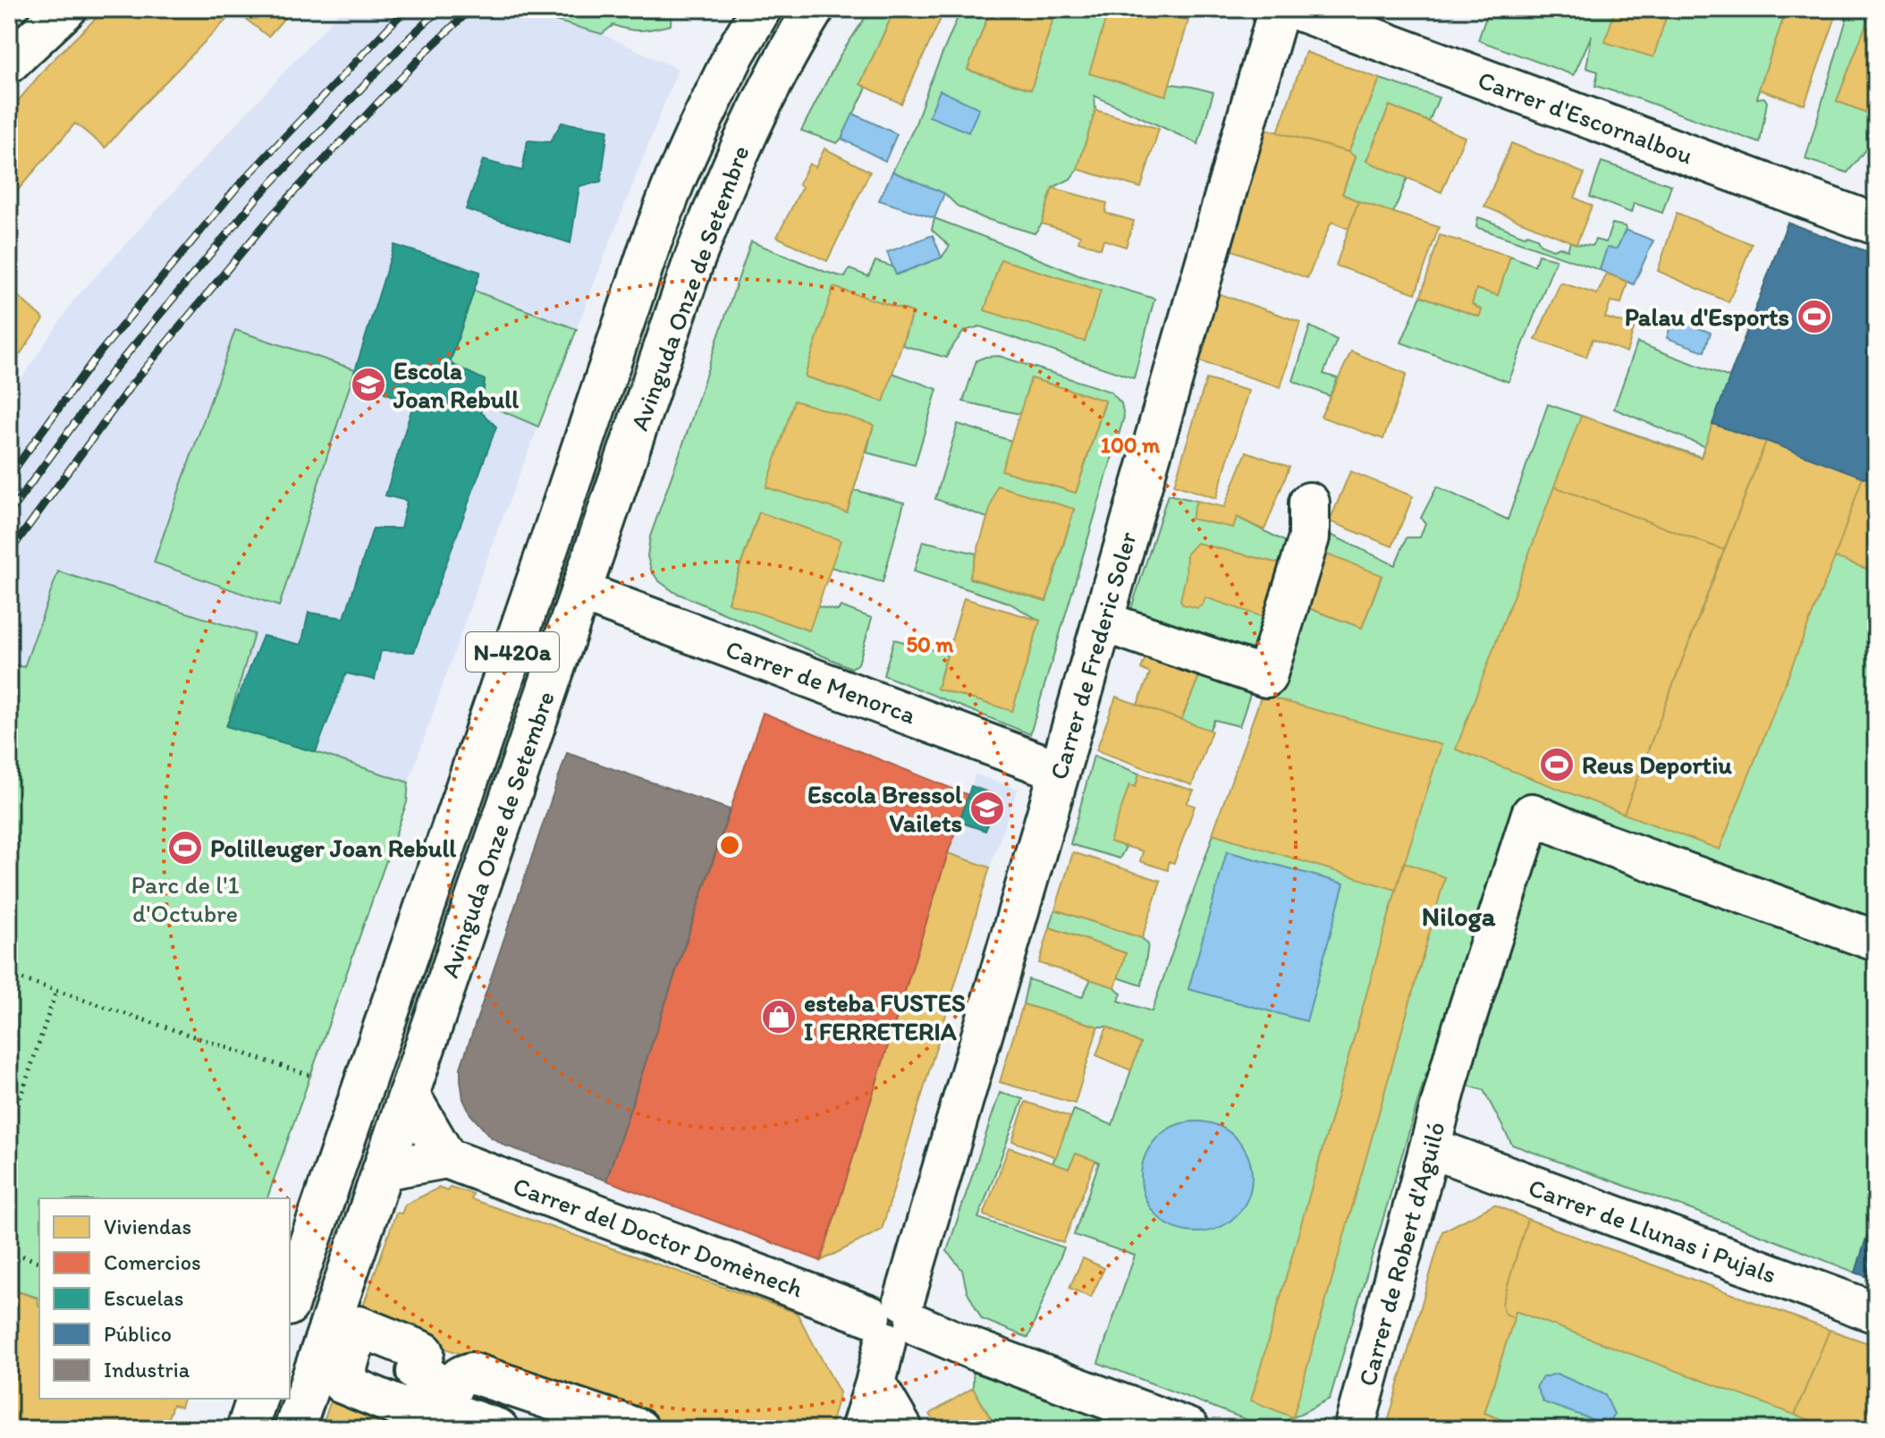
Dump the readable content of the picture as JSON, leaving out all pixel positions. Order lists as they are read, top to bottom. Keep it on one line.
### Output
{"streets":{"street":["Carrer d'Escornalbou","Avinguda Onze de Setembre","N-420a","Carrer de Frederic Soler","Carrer de Menorca","Carrer de Llunas i Pujals","Carrer del Doctor Domènech","Carrer de Robert d'Aguiló"]},"crossings":[["Avinguda Onze de Setembre","Carrer de Menorca"],["Carrer de Frederic Soler","Carrer de Menorca"],["Carrer de Frederic Soler","Carrer del Doctor Domènech"],["Carrer de Llunas i Pujals","Carrer de Robert d'Aguiló"]],"districts":["Niloga"],"parks":["Parc de l'1 d'Octubre"],"places":{"sports":["Palau d'Esports","Reus Deportiu","Polilleuger Joan Rebull"],"school or university":["Escola Joan Rebull","Escola Bressol Vailets"],"shop":["esteba FUSTES I FERRETERIA"]},"legend":["Viviendas","Comercios","Escuelas","Público","Industria"],"rings":["100 m","50 m"]}
